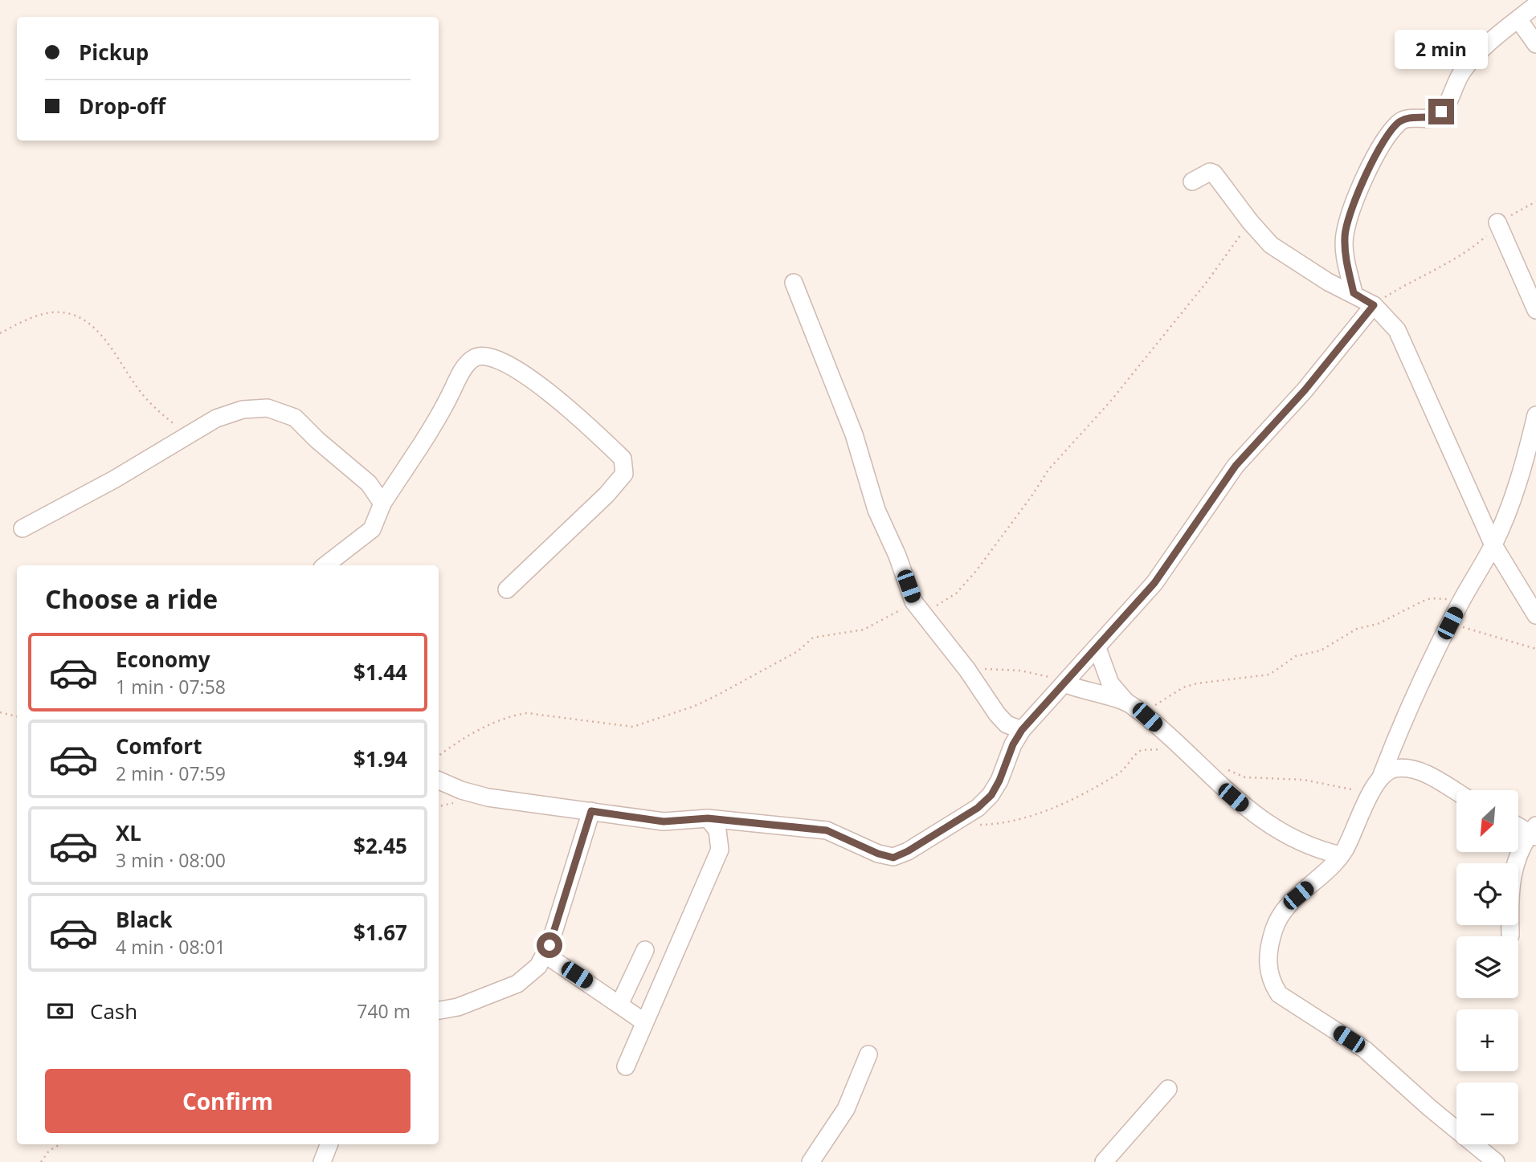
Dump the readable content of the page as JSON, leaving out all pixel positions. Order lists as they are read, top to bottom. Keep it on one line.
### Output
{"north":"bottom left","page":{"banner":["Pickup","Drop-off"],"bubble":"2 min","heading":"Choose a ride","list":[{"name":"Economy","note":"1 min · 07:58","value":"$1.44"},{"name":"Comfort","note":"2 min · 07:59","value":"$1.94"},{"name":"XL","note":"3 min · 08:00","value":"$2.45"},{"name":"Black","note":"4 min · 08:01","value":"$1.67"}],"map_buttons":["+","−"],"pay":["Cash","740 m"],"buttons":"Confirm"}}
